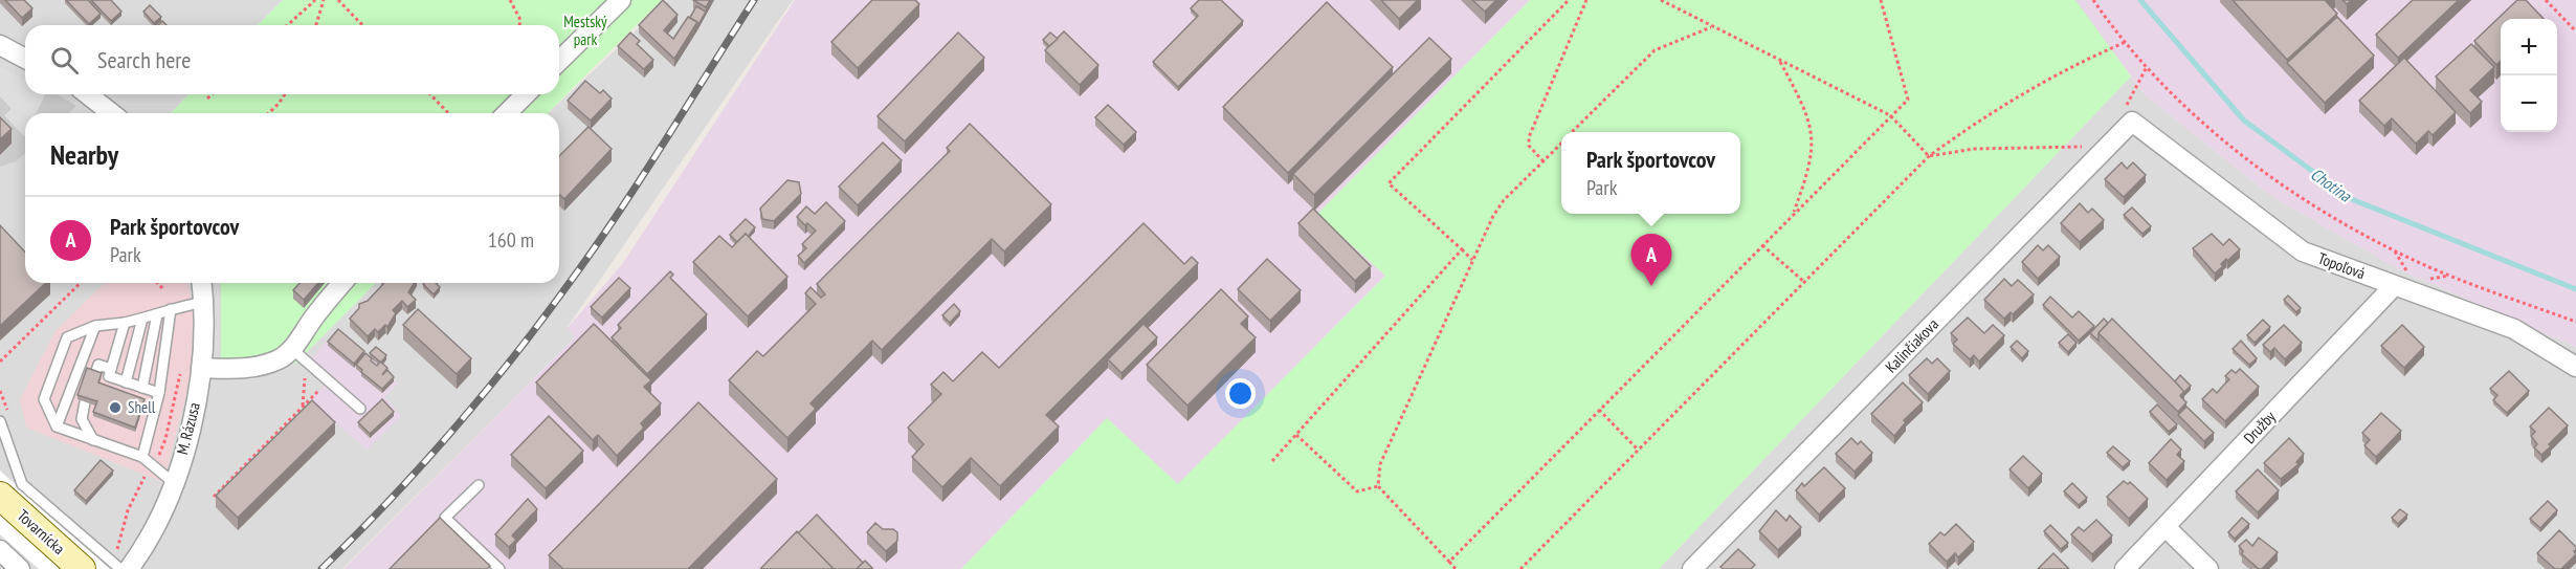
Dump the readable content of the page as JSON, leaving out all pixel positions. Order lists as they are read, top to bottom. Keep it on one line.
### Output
{"streets":{"main road":["Tovarnícka"],"street":["Topoľová","Kalinčiakova","Družby","M. Rázusa"]},"crossings":[["Topoľová","Kalinčiakova"],["Topoľová","Družby"]],"water":["Chotina"],"parks":["Mestský park"],"places":["Shell"],"page":{"map_buttons":["+","−"],"search":"Search here","heading":"Nearby","popup":["Park športovcov","Park"],"list":[{"mark":"A","name":"Park športovcov","note":"Park","value":"160 m"}],"pins":"A"}}
